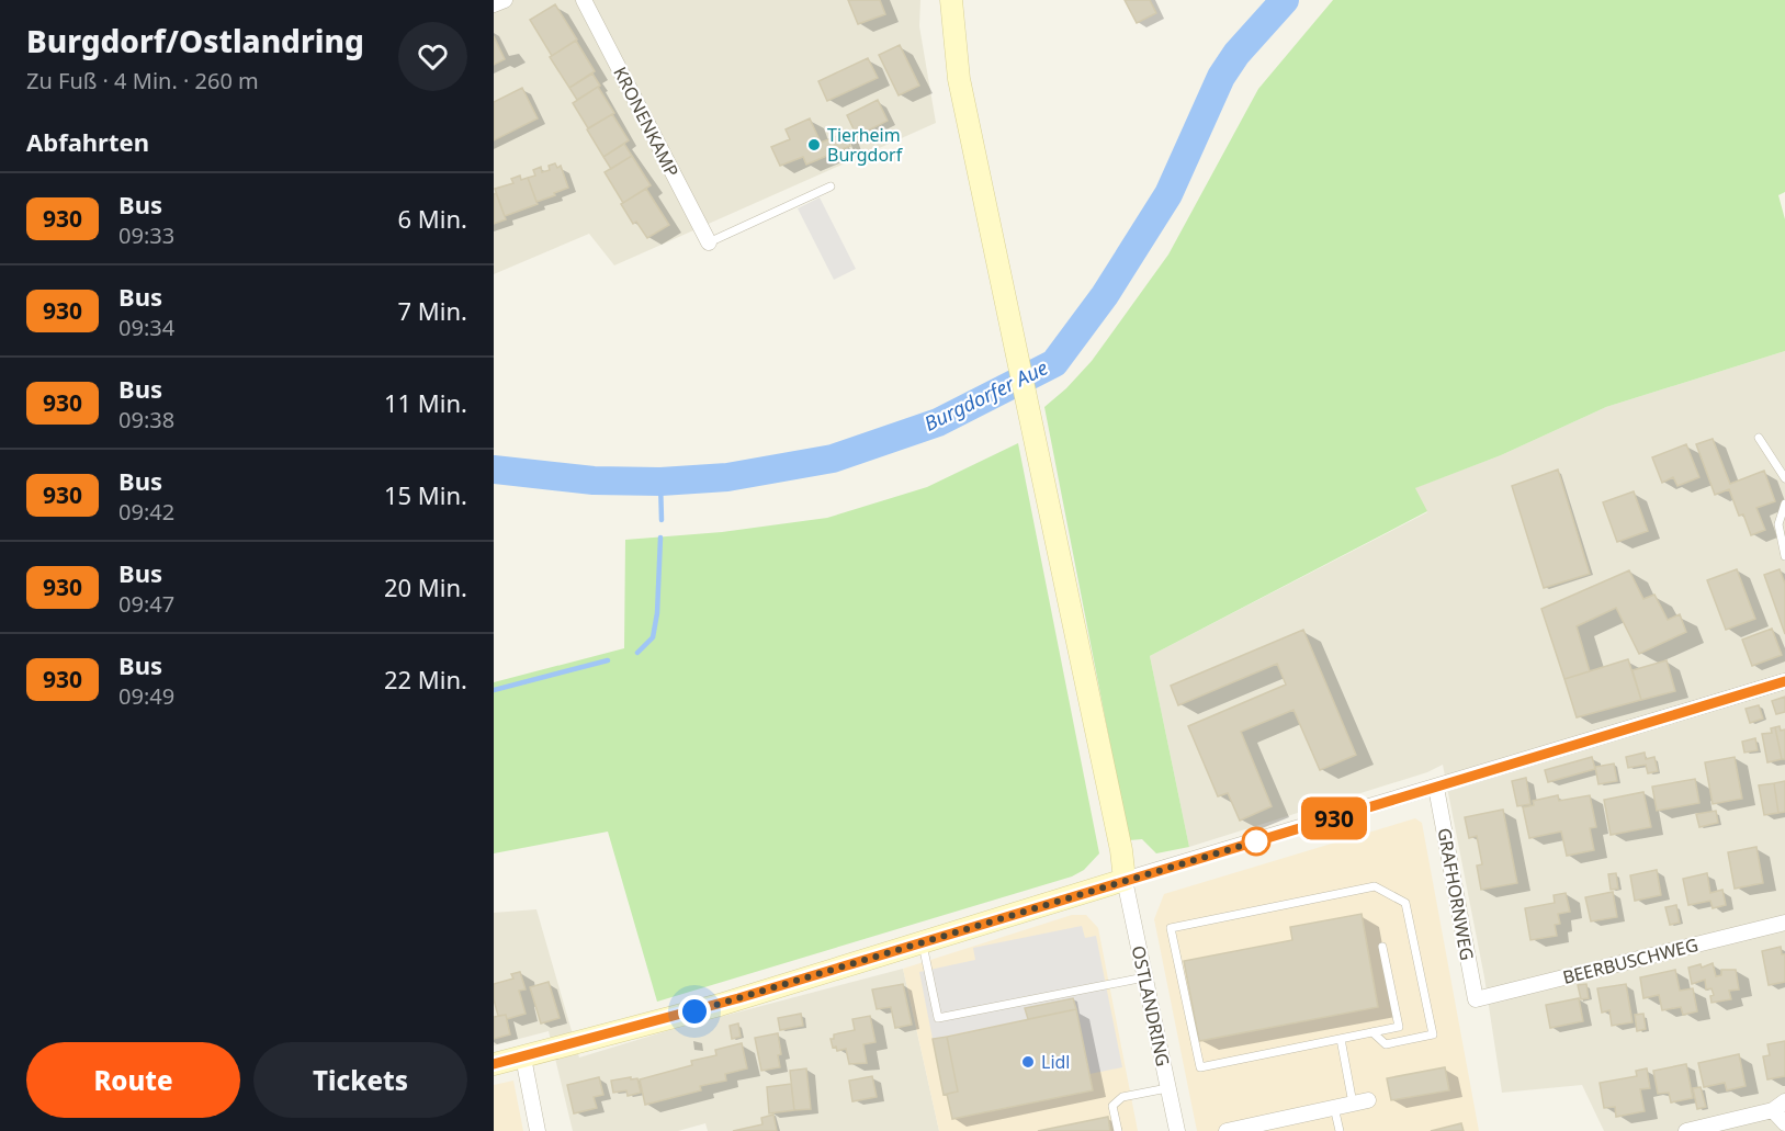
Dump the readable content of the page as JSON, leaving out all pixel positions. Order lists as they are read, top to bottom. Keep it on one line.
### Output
{"streets":{"street":["KRONENKAMP","GRAFHORNWEG","BEERBUSCHWEG","OSTLANDRING"]},"crossings":[["GRAFHORNWEG","BEERBUSCHWEG"]],"water":["Burgdorfer Aue"],"places":["Tierheim Burgdorf","Lidl"],"lines":["bus line 930"],"page":{"heading":[["Burgdorf/Ostlandring","Zu Fuß · 4 Min. · 260 m"],"Abfahrten"],"on_map":"930","list":[{"mark":"930","name":"Bus","note":"09:33","value":"6 Min."},{"mark":"930","name":"Bus","note":"09:34","value":"7 Min."},{"mark":"930","name":"Bus","note":"09:38","value":"11 Min."},{"mark":"930","name":"Bus","note":"09:42","value":"15 Min."},{"mark":"930","name":"Bus","note":"09:47","value":"20 Min."},{"mark":"930","name":"Bus","note":"09:49","value":"22 Min."}],"buttons":["Route","Tickets"]}}
